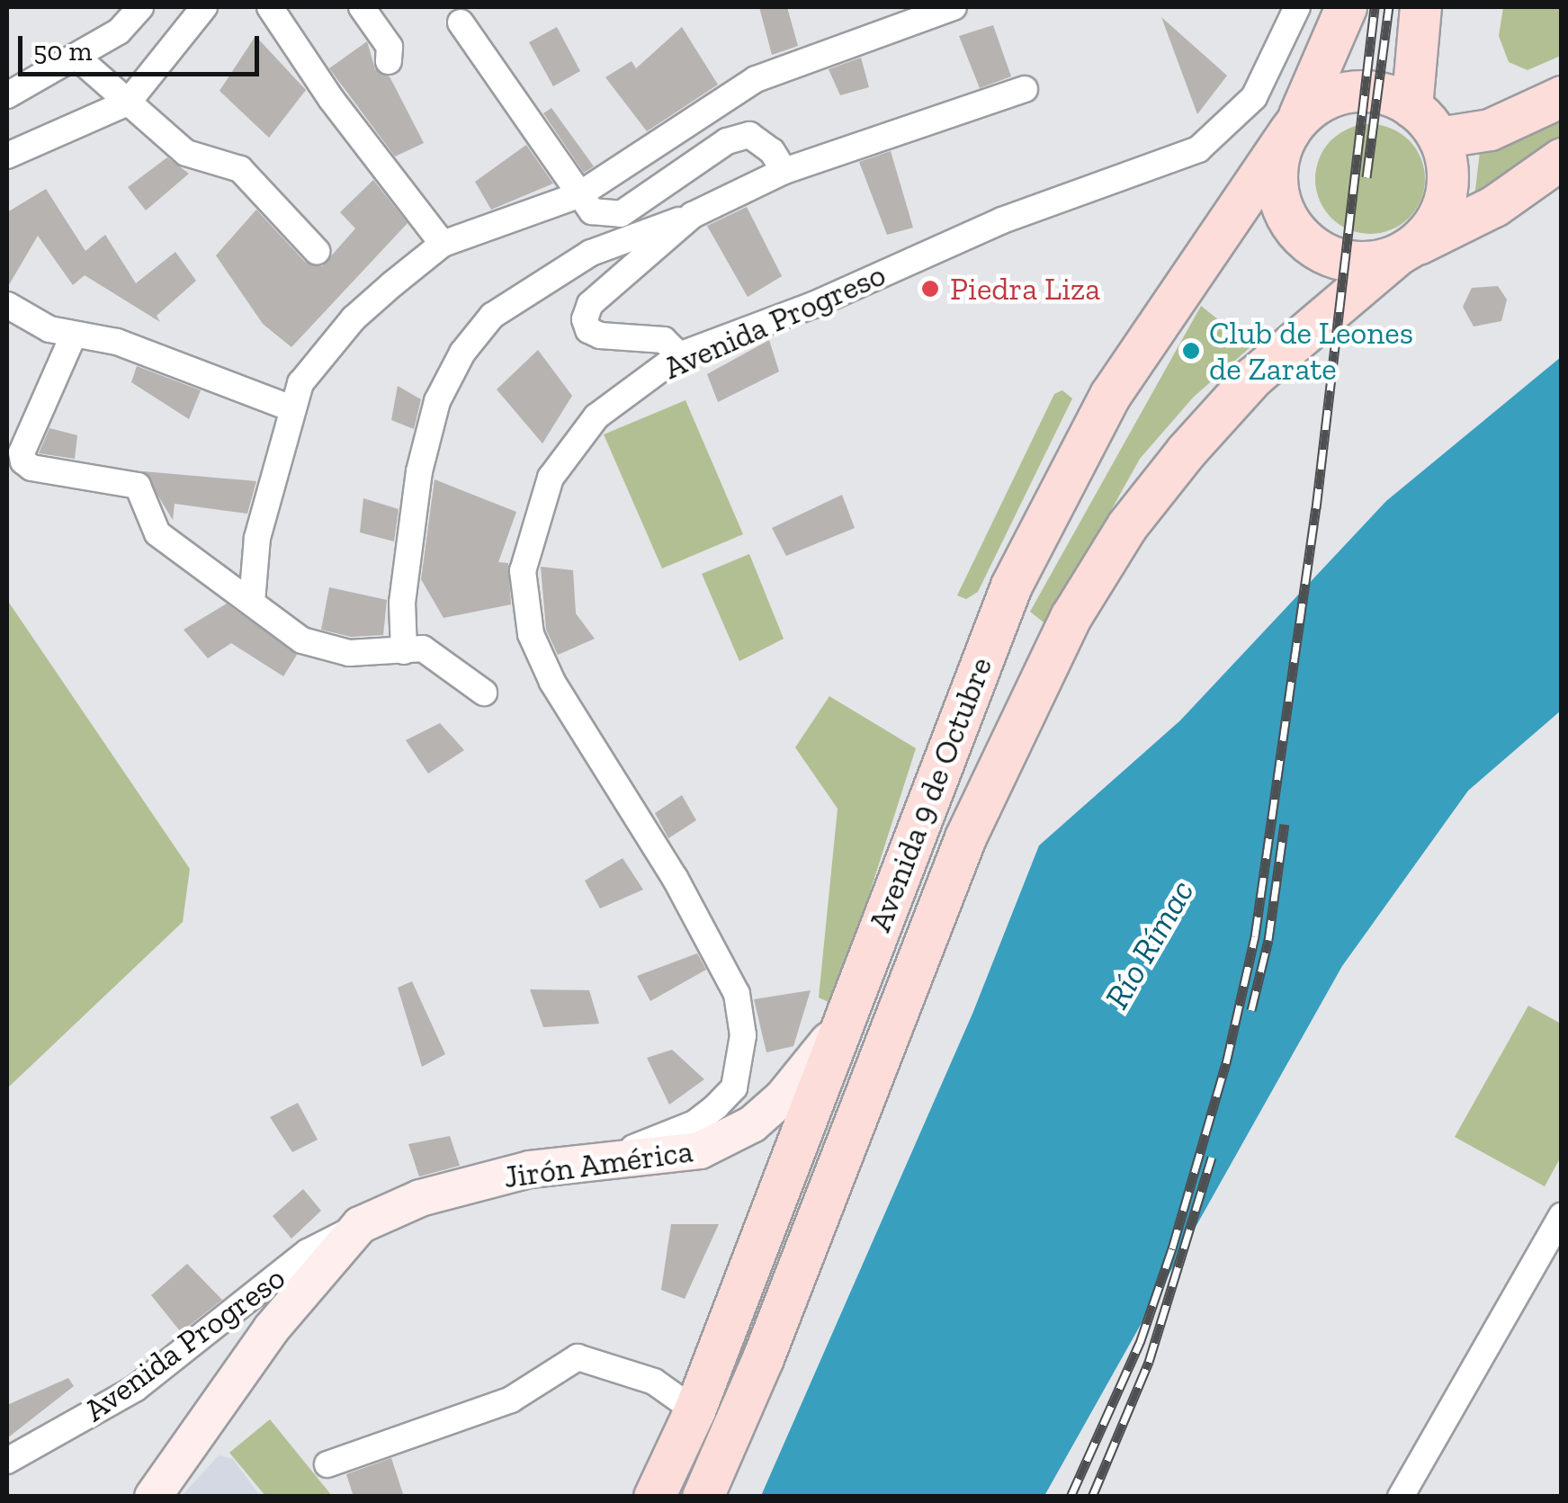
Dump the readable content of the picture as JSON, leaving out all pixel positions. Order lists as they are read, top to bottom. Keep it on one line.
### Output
{"streets":{"main road":["Avenida 9 de Octubre"],"street":["Avenida Progreso","Jirón América"]},"crossings":[["Avenida Progreso","Jirón América"],["Avenida 9 de Octubre","Jirón América"]],"water":["Río Rímac"],"places":["Piedra Liza","Club de Leones de Zarate"],"scale_bar":"50 m"}
